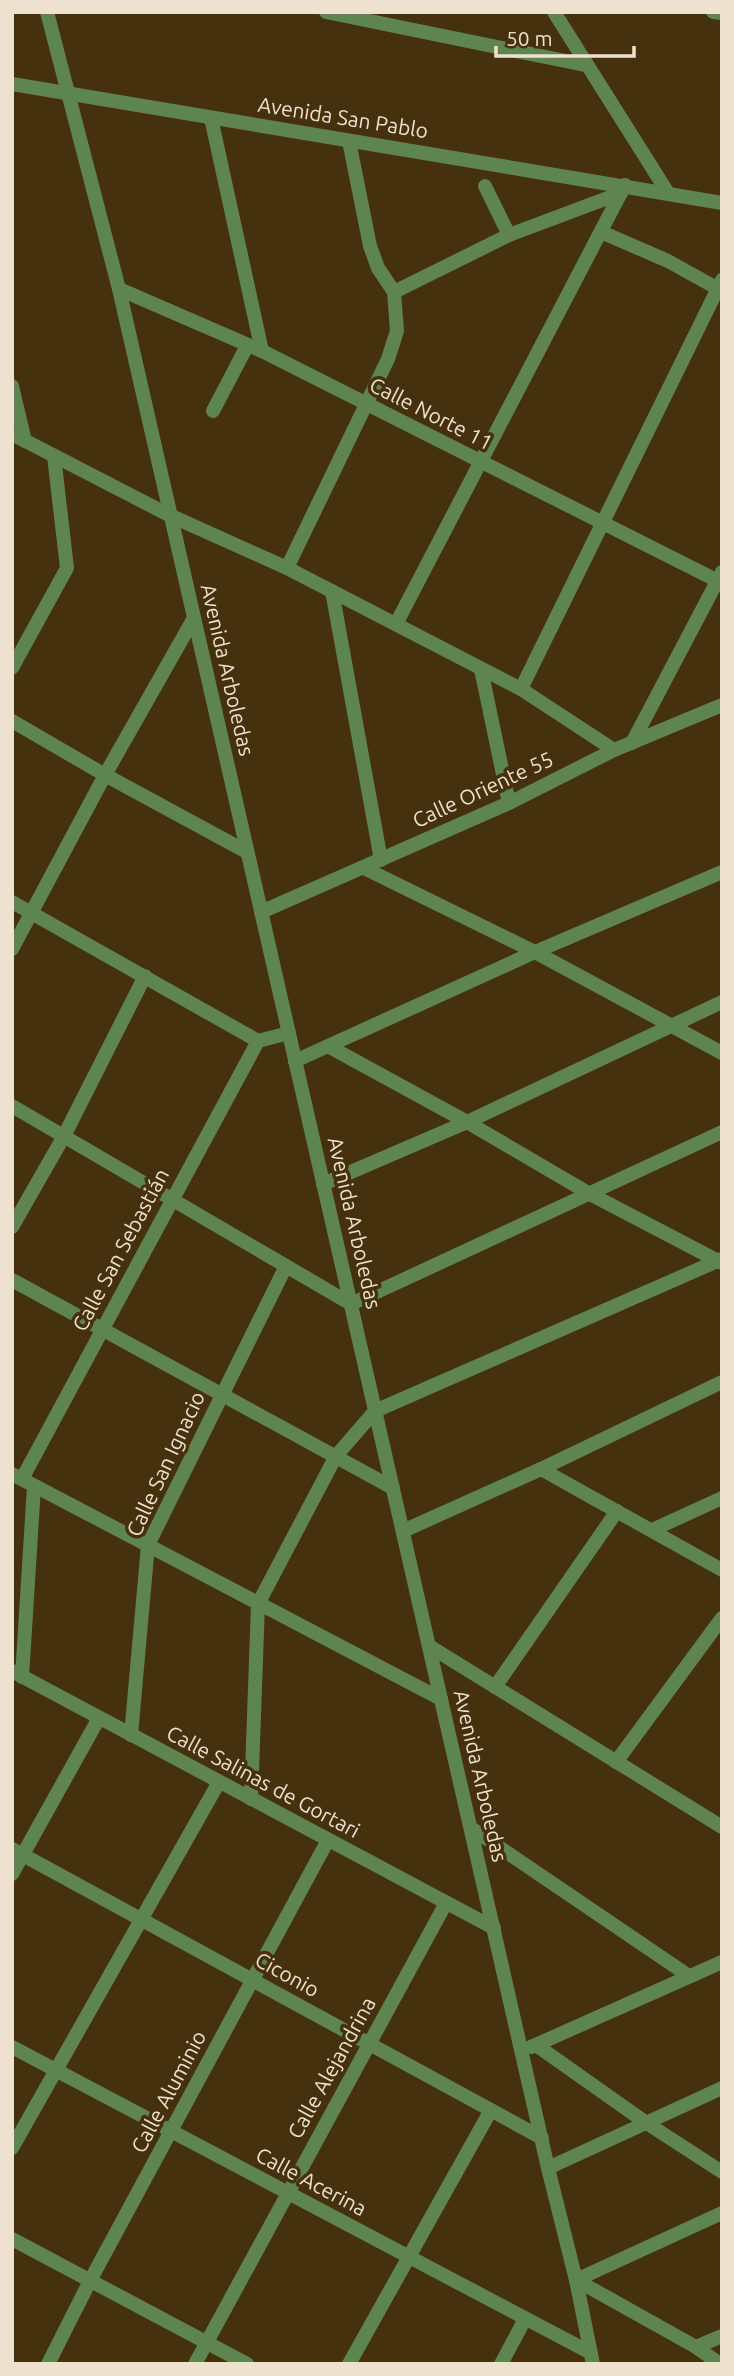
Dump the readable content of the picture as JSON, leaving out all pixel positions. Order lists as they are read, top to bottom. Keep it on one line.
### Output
{"streets":{"street":["Avenida San Pablo","Calle Norte 11","Avenida Arboledas","Calle Oriente 55","Calle San Sebastián","Calle San Ignacio","Calle Salinas de Gortari","Ciconio","Calle Alejandrina","Calle Aluminio","Calle Acerina"]},"crossings":[["Avenida San Pablo","Avenida Arboledas"],["Calle Norte 11","Avenida Arboledas"],["Avenida Arboledas","Calle Oriente 55"],["Avenida Arboledas","Calle Salinas de Gortari"],["Avenida Arboledas","Ciconio"],["Avenida Arboledas","Calle Acerina"],["Calle San Sebastián","Calle Salinas de Gortari"],["Calle San Ignacio","Calle Salinas de Gortari"],["Calle Salinas de Gortari","Calle Alejandrina"],["Calle Salinas de Gortari","Calle Aluminio"],["Ciconio","Calle Alejandrina"],["Ciconio","Calle Aluminio"],["Calle Alejandrina","Calle Acerina"],["Calle Aluminio","Calle Acerina"]],"scale_bar":"50 m"}
